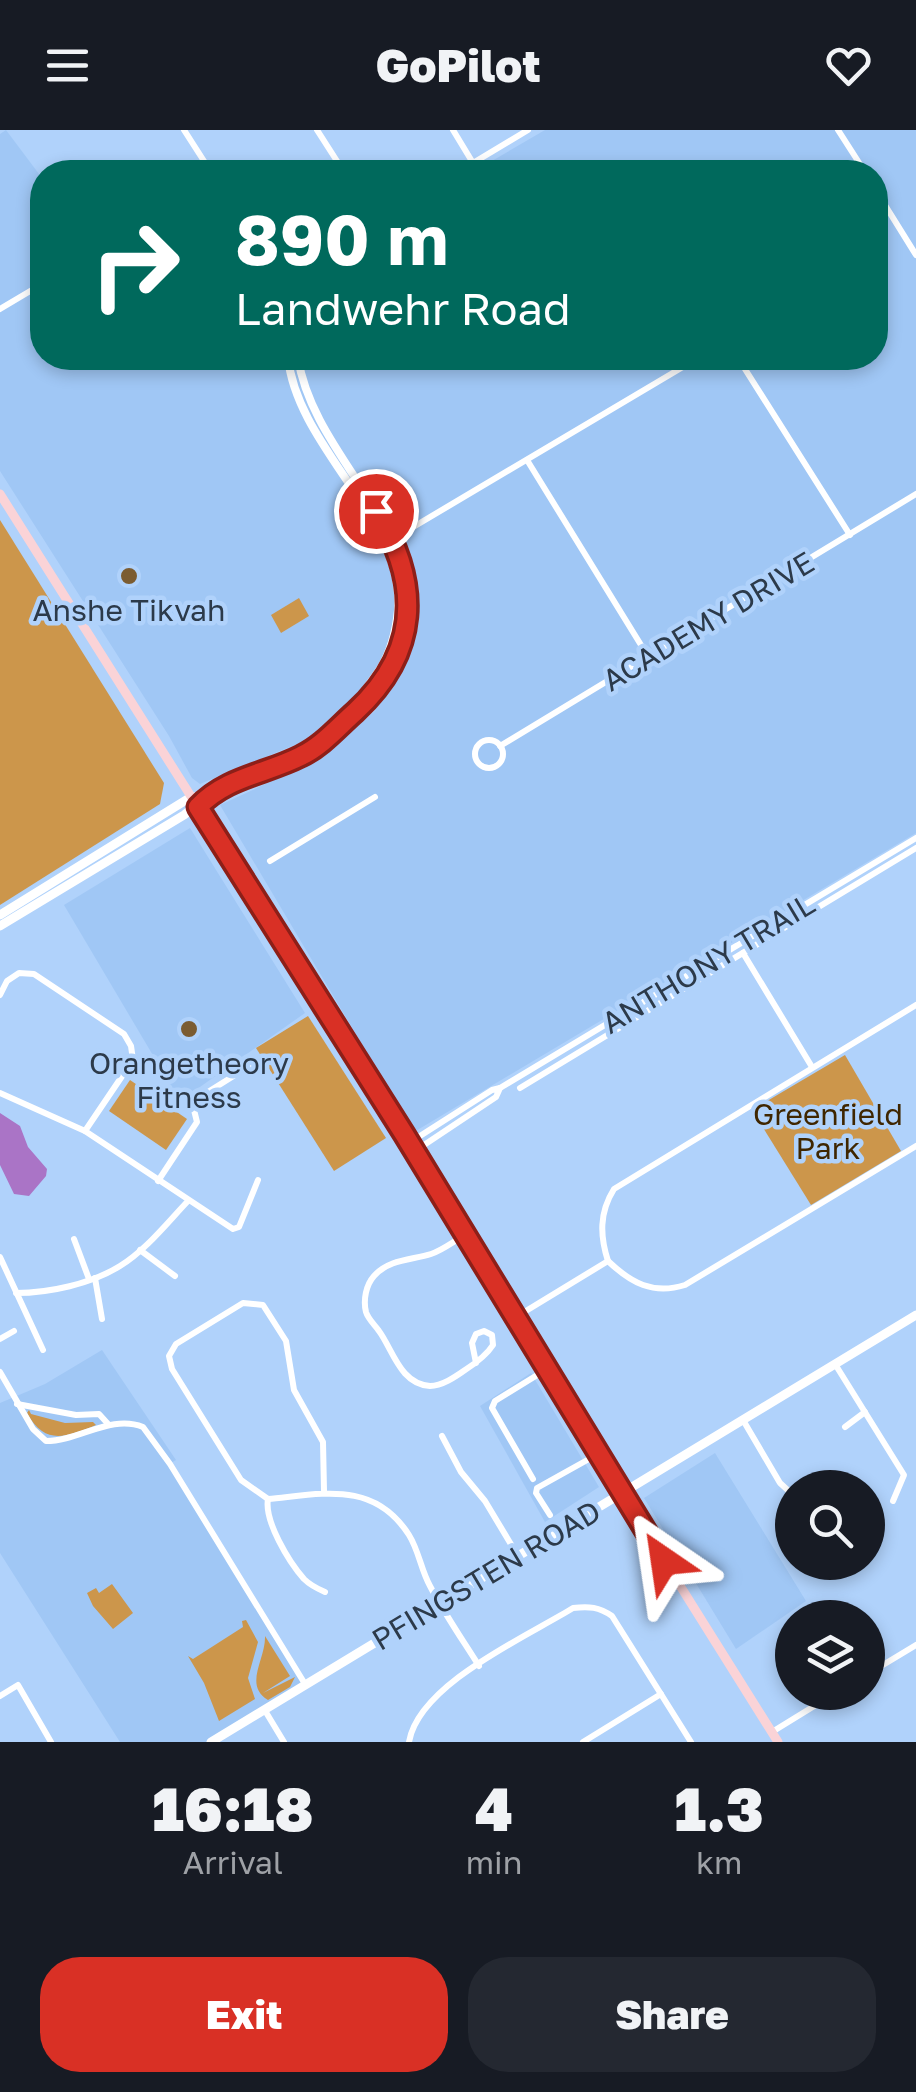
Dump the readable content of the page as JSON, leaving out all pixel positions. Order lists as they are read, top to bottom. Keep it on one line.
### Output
{"streets":{"main road":["PFINGSTEN ROAD"],"street":["ACADEMY DRIVE","ANTHONY TRAIL"]},"parks":["Greenfield Park"],"places":["Anshe Tikvah","Orangetheory Fitness"],"page":{"header":"GoPilot","turn":["890 m","Landwehr Road"],"eta":["16:18","Arrival","4","min","1.3","km"],"buttons":["Exit","Share"]}}
